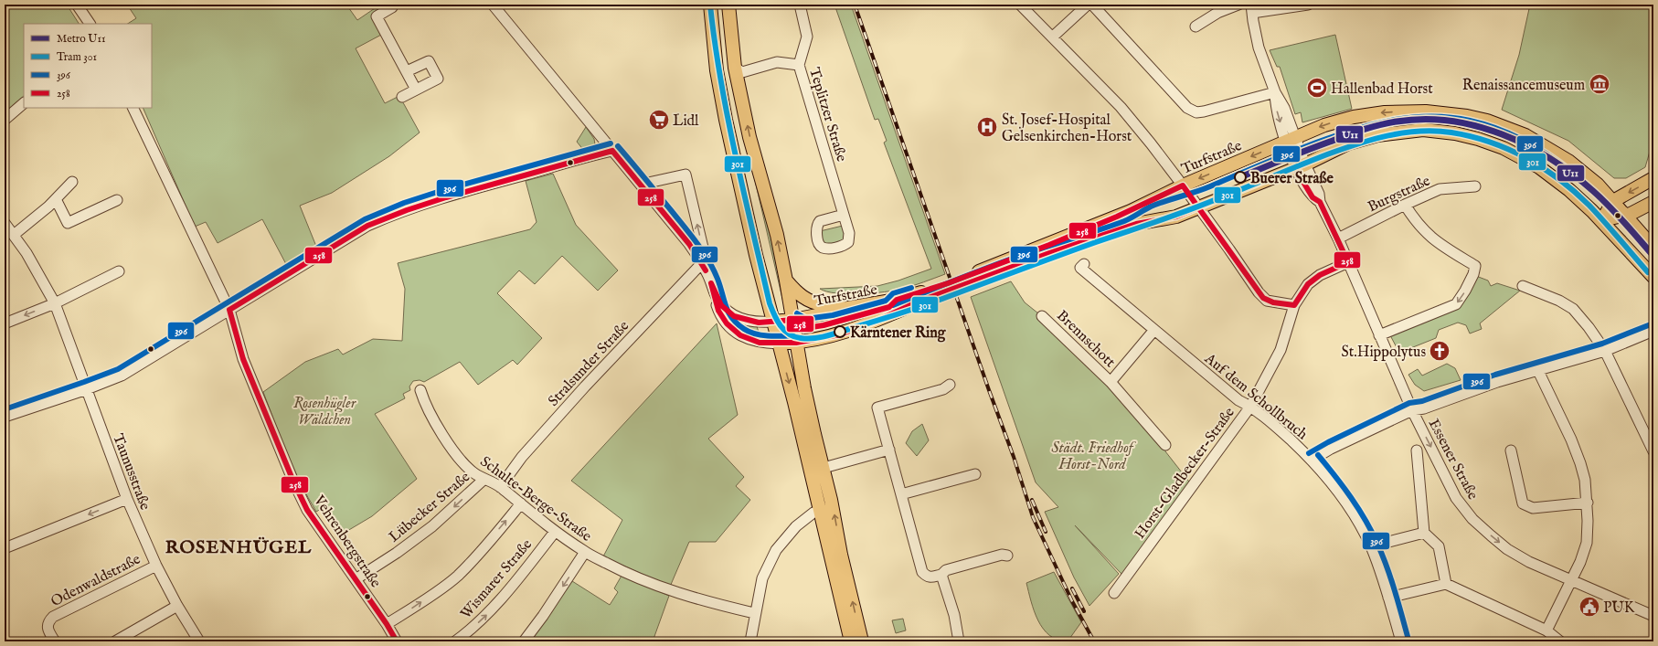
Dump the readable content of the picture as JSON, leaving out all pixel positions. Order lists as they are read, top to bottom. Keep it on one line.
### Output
{"streets":{"main road":["Turfstraße"],"street":["Teplitzer Straße","Burgstraße","Brennschott","Stralsunder Straße","Auf dem Schollbruch","Essener Straße","Taunusstraße","Horst-Gladbecker-Straße","Schulte-Berge-Straße","Lübecker Straße","Vehrenbergstraße","Wismarer Straße","Odenwaldstraße"]},"crossings":[["Turfstraße","Essener Straße"],["Burgstraße","Essener Straße"],["Brennschott","Auf dem Schollbruch"],["Stralsunder Straße","Schulte-Berge-Straße"],["Auf dem Schollbruch","Horst-Gladbecker-Straße"],["Taunusstraße","Odenwaldstraße"],["Schulte-Berge-Straße","Lübecker Straße"],["Schulte-Berge-Straße","Wismarer Straße"],["Lübecker Straße","Vehrenbergstraße"]],"districts":["ROSENHÜGEL"],"parks":["Rosenhügler Wäldchen","Städt. Friedhof Horst-Nord"],"places":{"museum":["Renaissancemuseum"],"sports":["Hallenbad Horst"],"supermarket":["Lidl"],"hospital":["St. Josef-Hospital Gelsenkirchen-Horst"],"other":["Buerer Straße","Kärntener Ring"],"church":["St.Hippolytus"],"public building":["PUK"]},"lines":["tram line 301","transit line 396","metro line U11","transit line 258"],"legend":["Metro U11","Tram 301","396","258"]}
